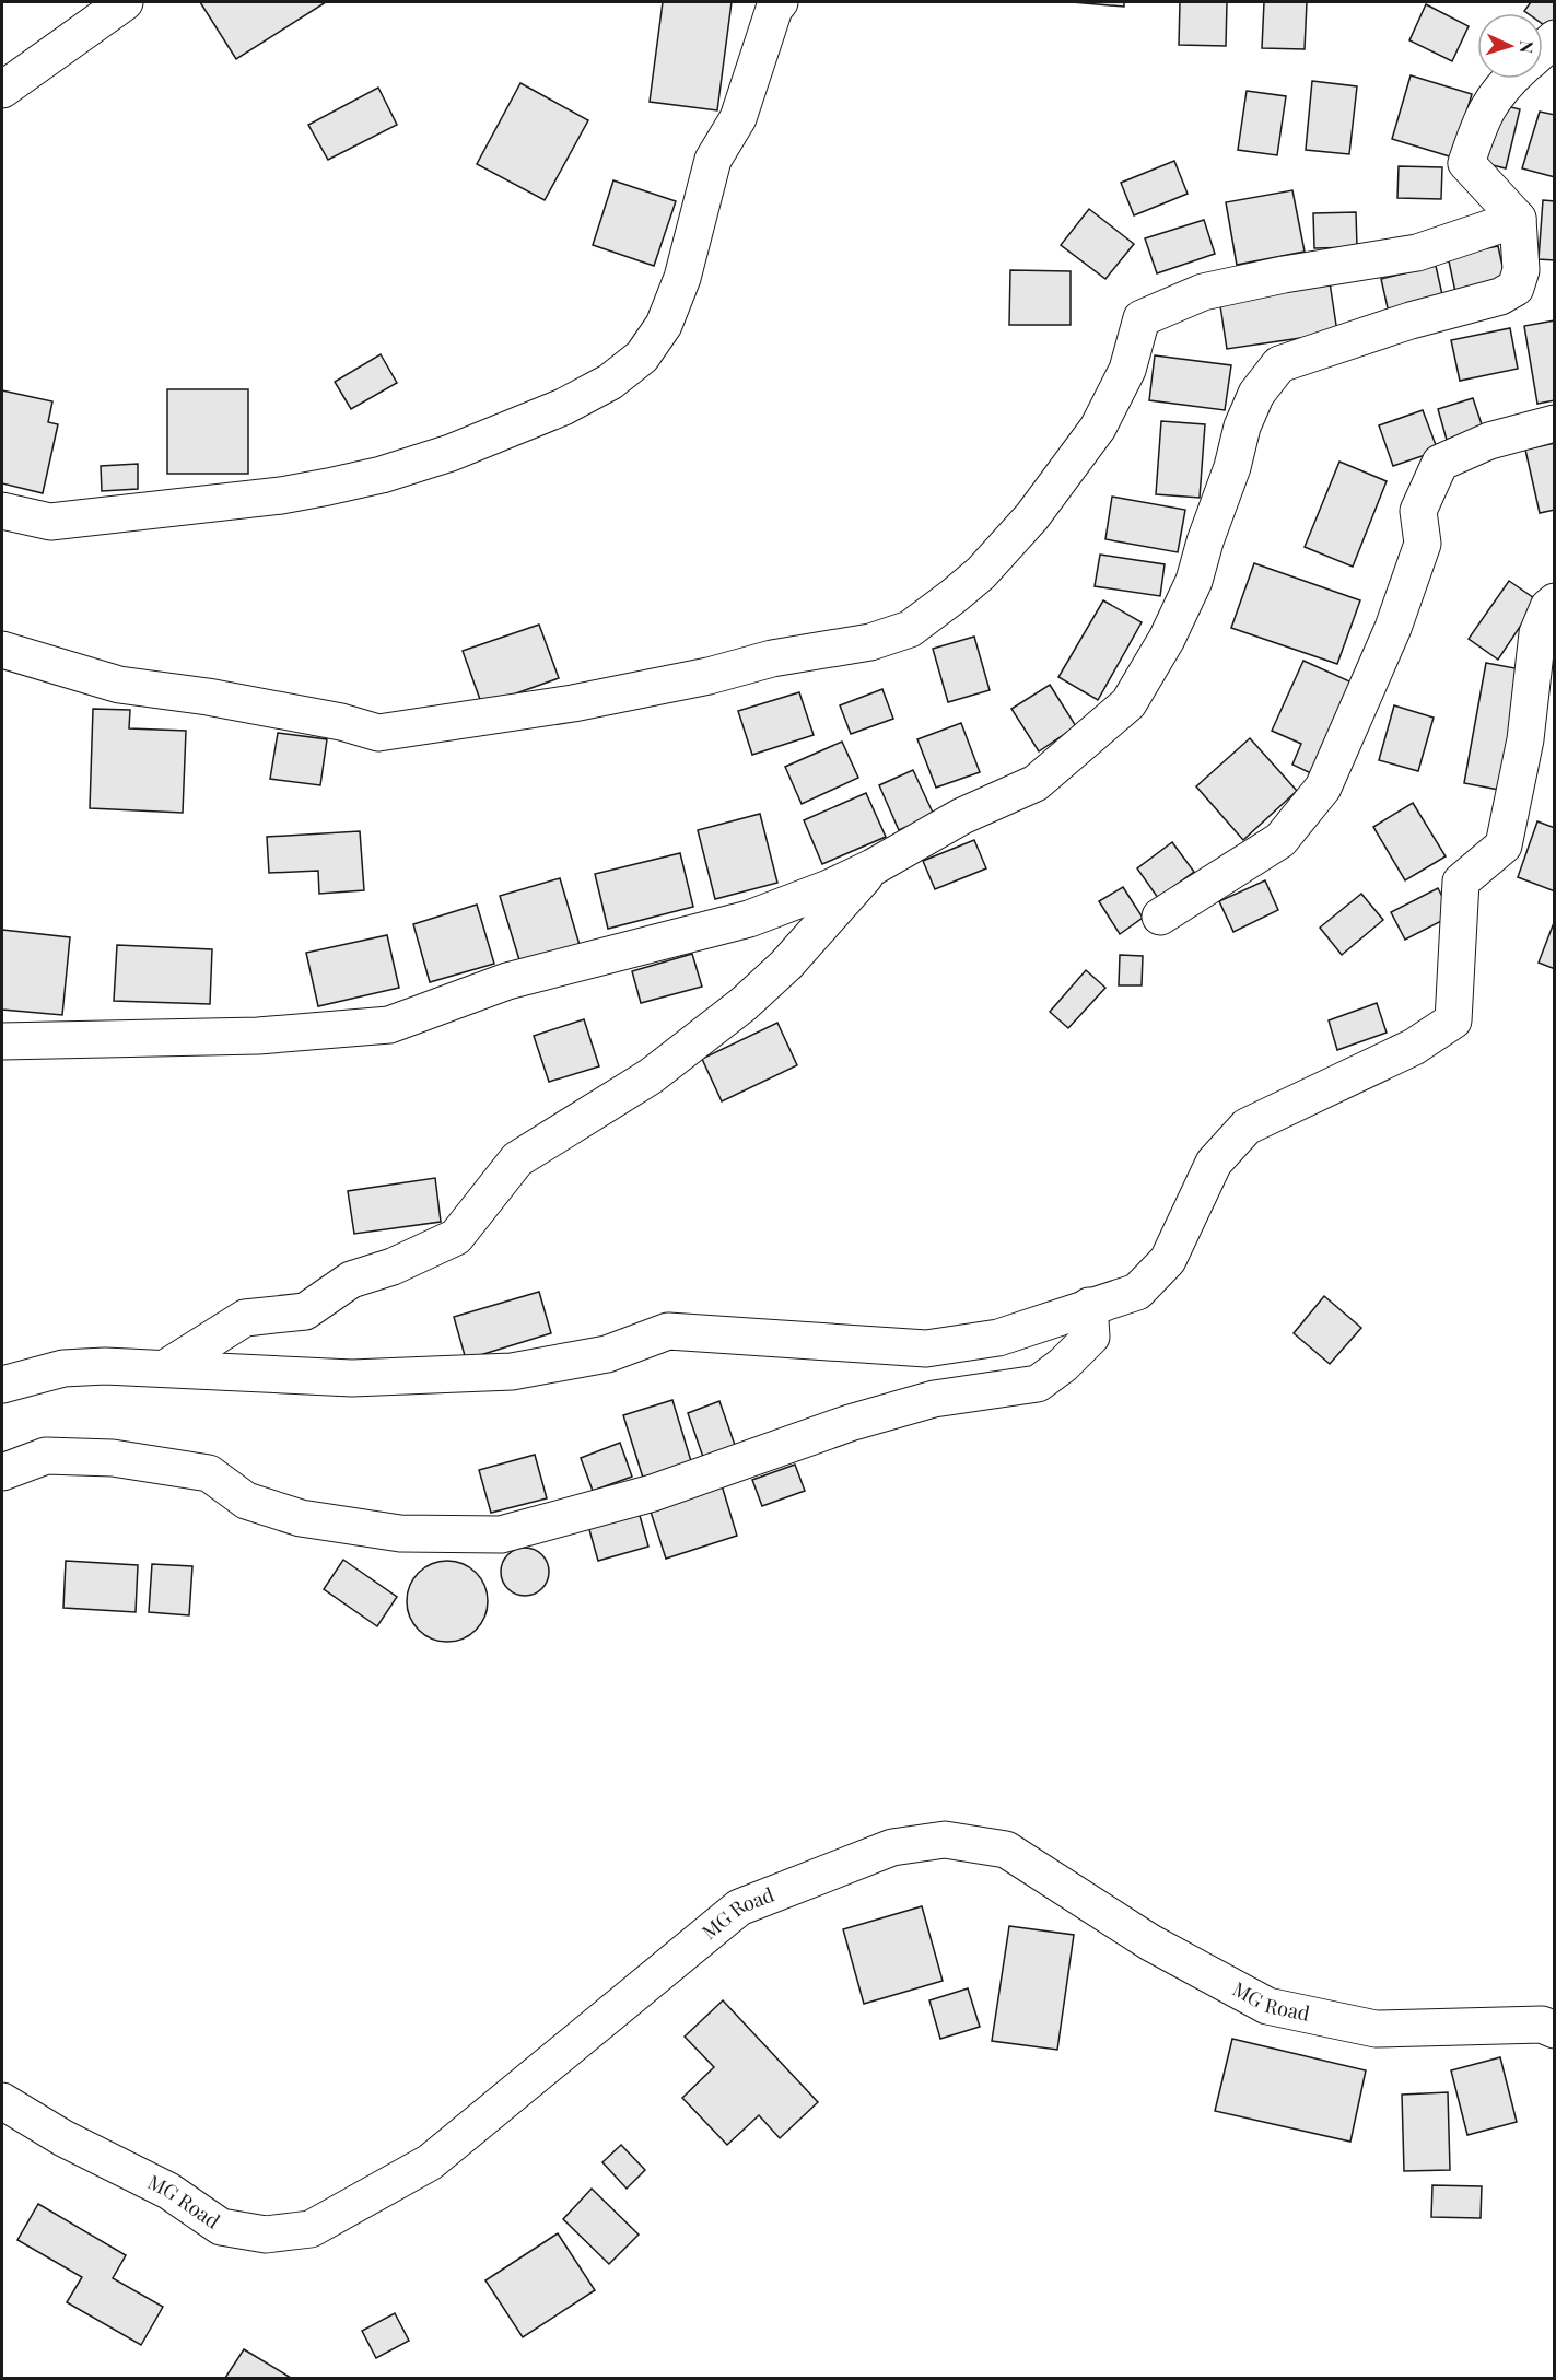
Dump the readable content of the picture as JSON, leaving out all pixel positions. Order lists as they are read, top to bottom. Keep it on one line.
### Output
{"streets":{"street":["MG Road"]},"north":"right"}
